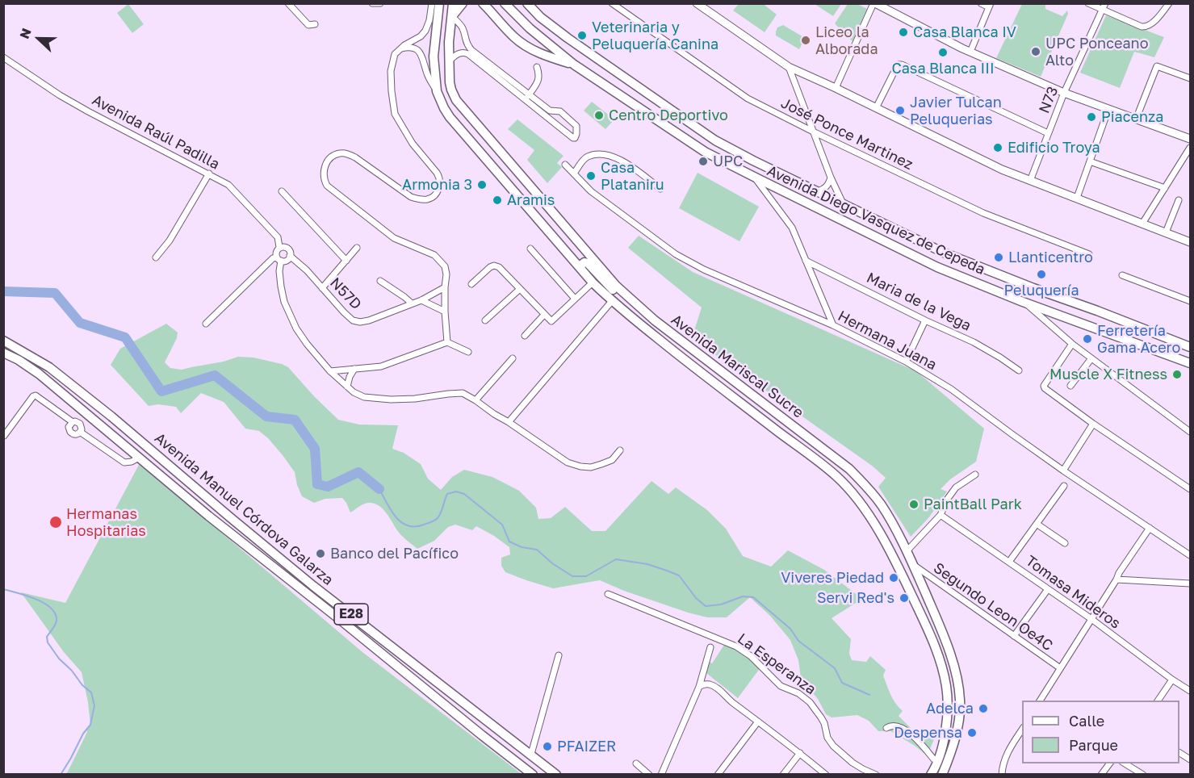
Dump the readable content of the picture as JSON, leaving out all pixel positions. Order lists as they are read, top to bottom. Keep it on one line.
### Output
{"streets":{"main road":["Avenida Diego Vasquez de Cepeda","Avenida Mariscal Sucre","Avenida Manuel Córdova Galarza","E28"],"street":["N73","Avenida Raúl Padilla","José Ponce Martinez","N57D","Maria de la Vega","Hermana Juana","Tomasa Mideros","Segundo Leon Oe4C","La Esperanza"]},"crossings":[["Avenida Raúl Padilla","N57D"],["Avenida Mariscal Sucre","Segundo Leon Oe4C"]],"places":["Casa Blanca IV","Veterinaria y Peluquería Canina","Liceo la Alborada","UPC Ponceano Alto","Casa Blanca III","Javier Tulcan Peluquerias","Centro Deportivo","Piacenza","Edificio Troya","UPC","Casa Plataniru","Armonia 3","Aramis","Llanticentro","Peluquería","Ferretería Gama Acero","Muscle X Fitness","PaintBall Park","Hermanas Hospitarias","Banco del Pacífico","Viveres Piedad","Servi Red's","Adelca","Despensa","PFAIZER"],"legend":["Calle","Parque"],"north":"left"}
